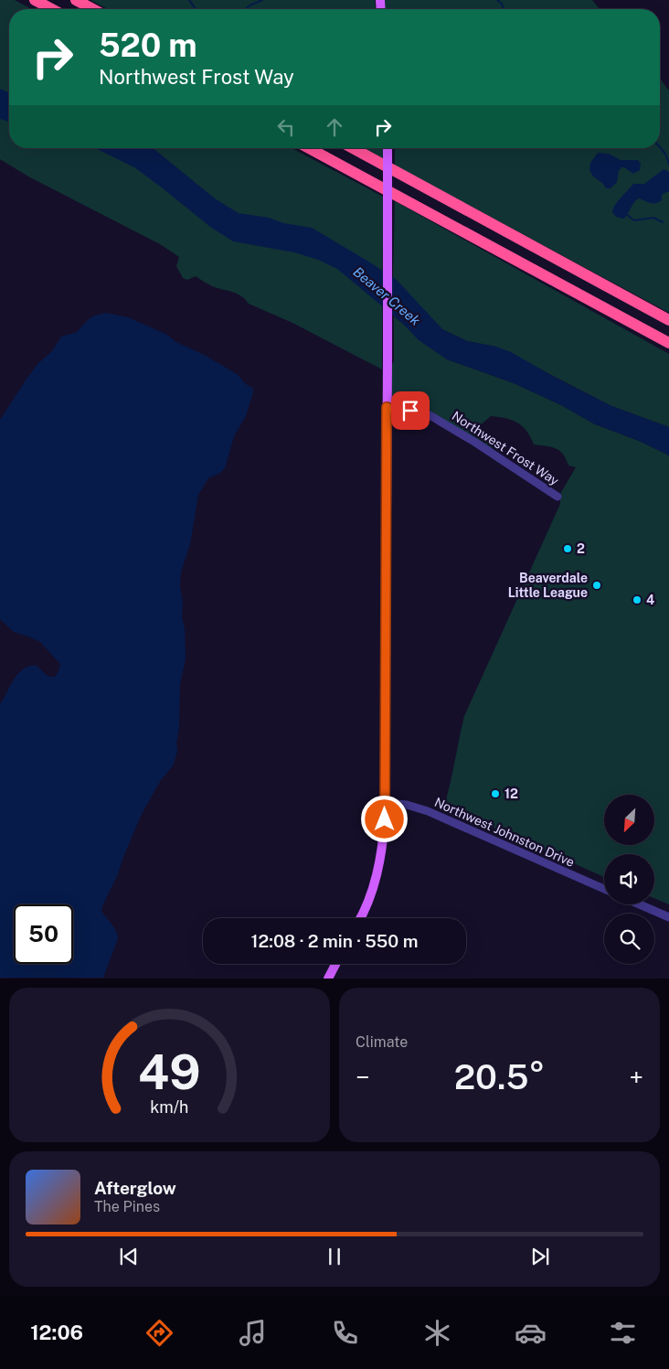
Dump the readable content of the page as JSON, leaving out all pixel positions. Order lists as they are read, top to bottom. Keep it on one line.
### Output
{"streets":{"street":["Northwest Frost Way","Northwest Johnston Drive"]},"water":["Beaver Creek"],"places":["2","Beaverdale Little League","4","12"],"north":"bottom left","page":{"turn":["520 m","Northwest Frost Way"],"limit":"50","trip":"12:08 · 2 min · 550 m","tile":"Climate","heat":["−","20.5°","+"],"song":["Afterglow","The Pines"],"tabs":"12:06","gauge":["49","km/h"]}}
